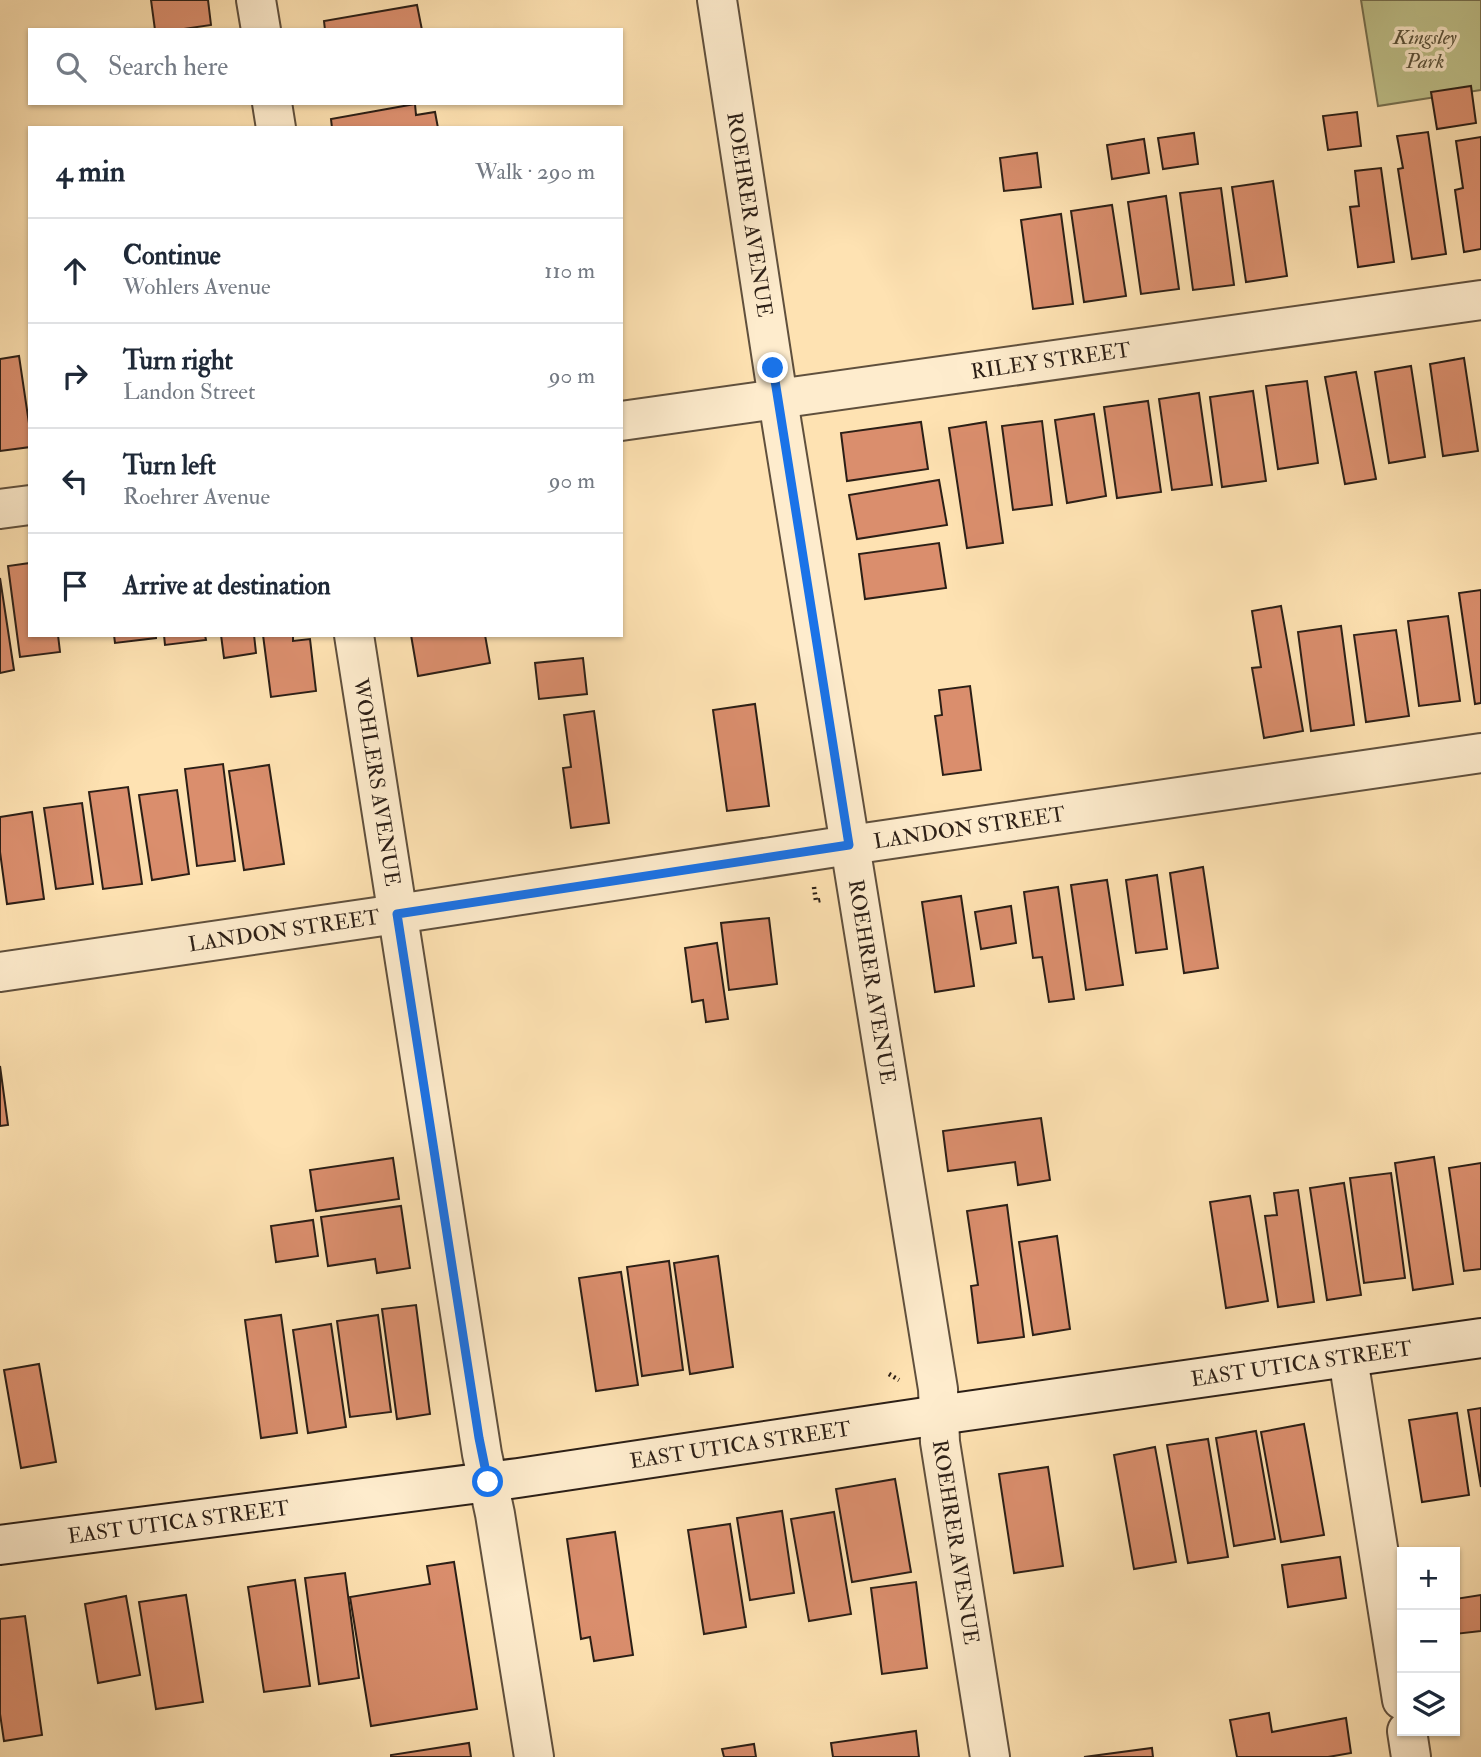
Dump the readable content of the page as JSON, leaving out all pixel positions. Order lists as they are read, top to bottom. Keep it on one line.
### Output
{"streets":{"street":["ROEHRER AVENUE","RILEY STREET","WOHLERS AVENUE","LANDON STREET","EAST UTICA STREET"]},"crossings":[["ROEHRER AVENUE","RILEY STREET"],["ROEHRER AVENUE","LANDON STREET"],["ROEHRER AVENUE","EAST UTICA STREET"],["WOHLERS AVENUE","LANDON STREET"],["WOHLERS AVENUE","EAST UTICA STREET"]],"parks":["Kingsley Park"],"page":{"search":"Search here","heading":["4 min","Walk · 290 m"],"list":[["Continue","Wohlers Avenue","110 m"],["Turn right","Landon Street","90 m"],["Turn left","Roehrer Avenue","90 m"],"Arrive at destination"],"map_buttons":["+","−"]}}
